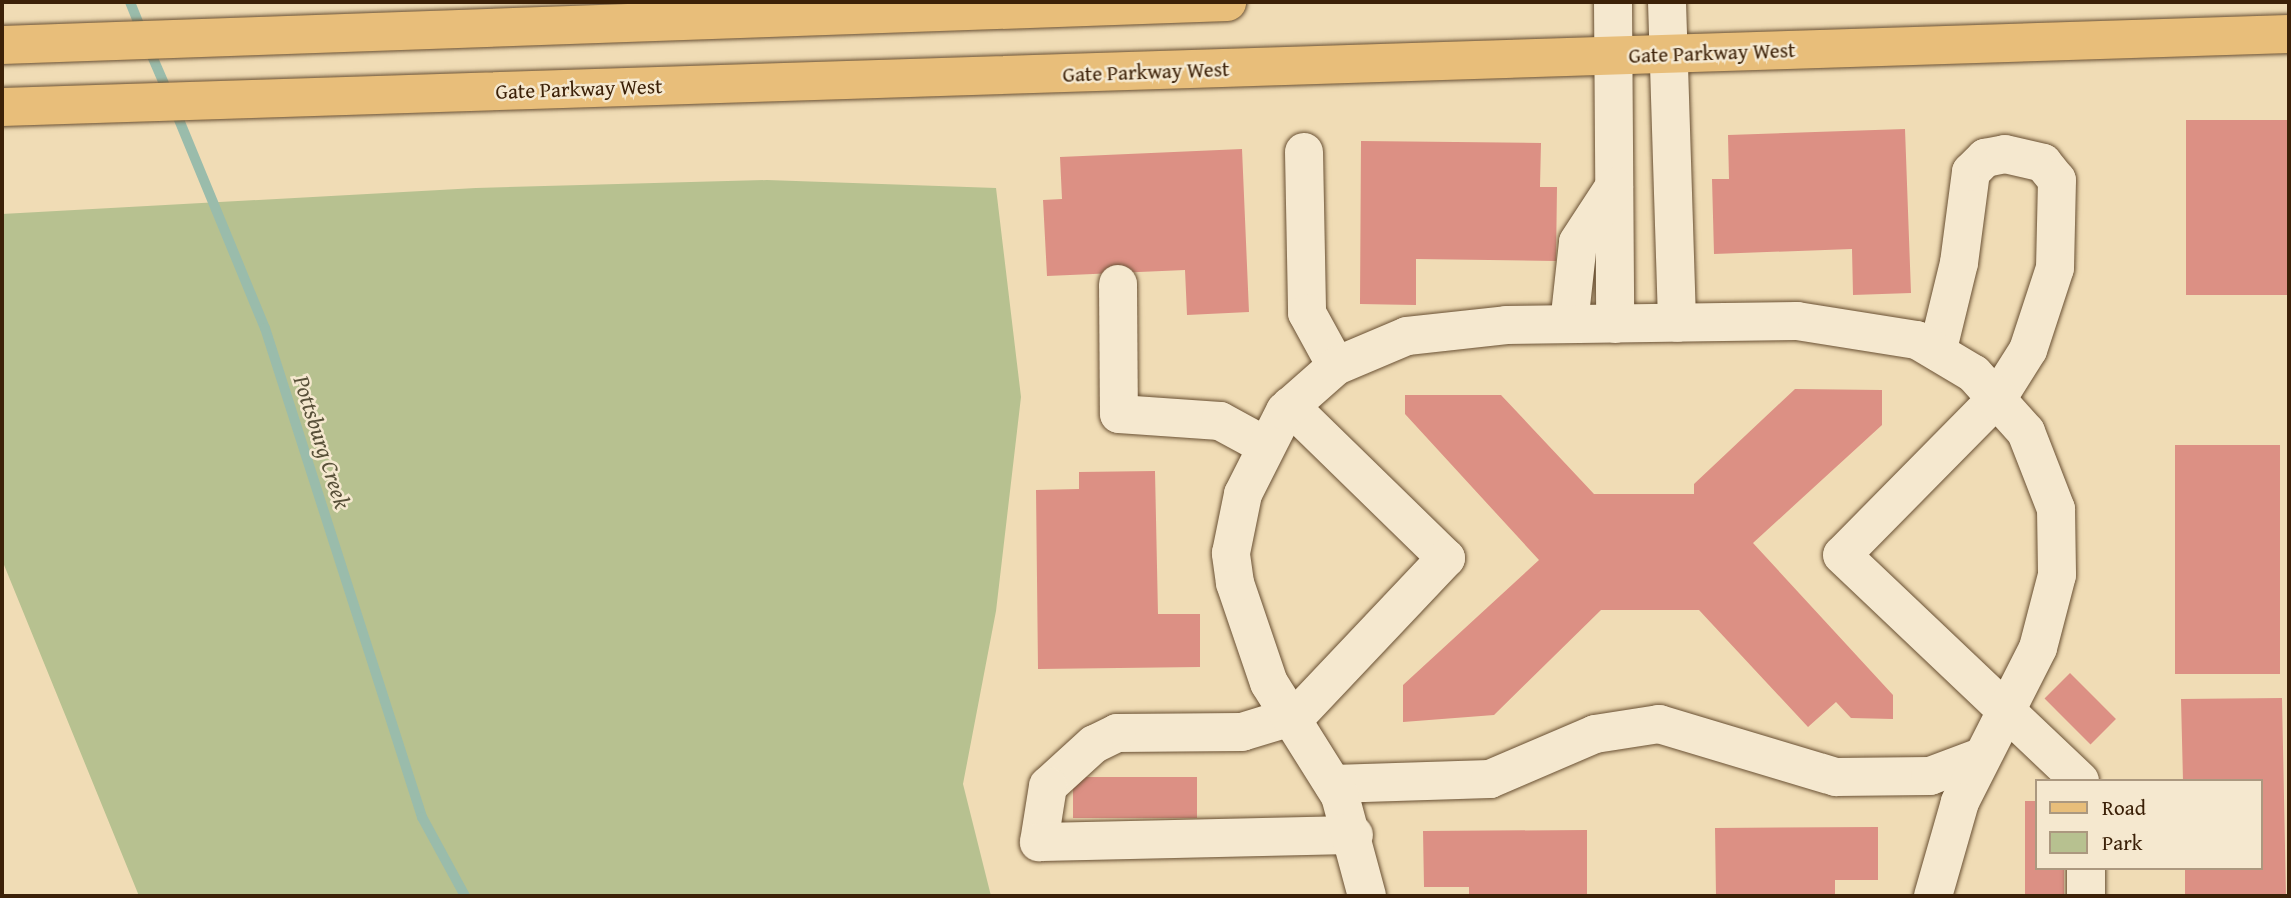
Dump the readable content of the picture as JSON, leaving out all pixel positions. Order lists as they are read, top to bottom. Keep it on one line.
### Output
{"streets":{"main road":["Gate Parkway West"]},"water":["Pottsburg Creek"],"legend":["Road","Park"]}
